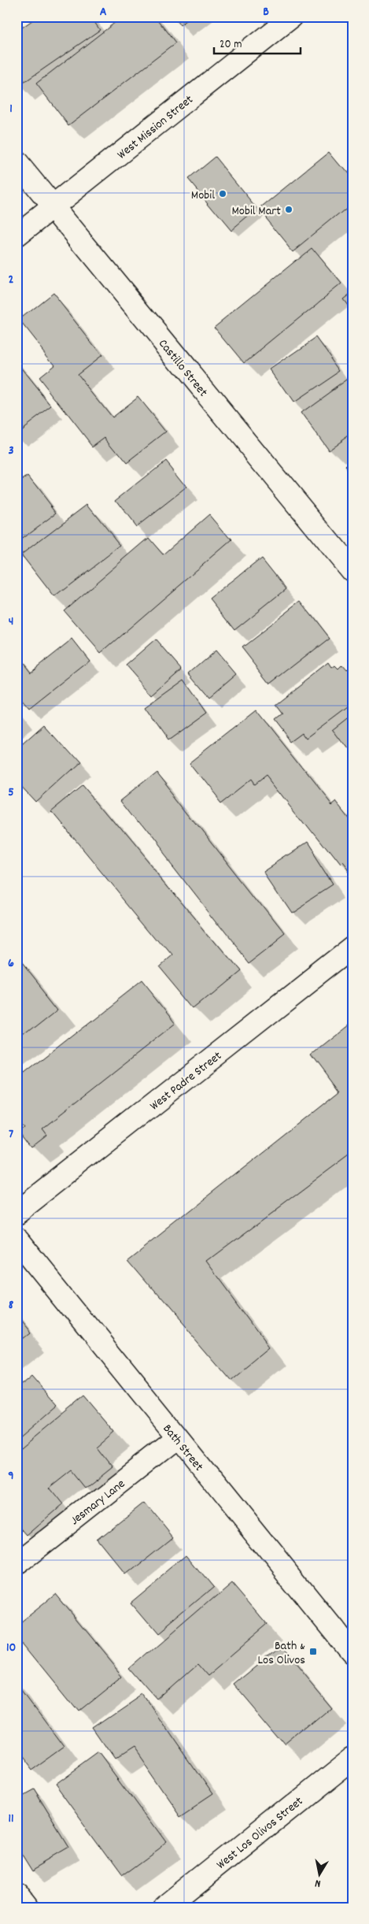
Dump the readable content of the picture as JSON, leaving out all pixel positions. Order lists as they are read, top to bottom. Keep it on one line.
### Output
{"streets":{"street":["West Mission Street","Castillo Street","West Padre Street","Bath Street","Jesmary Lane","West Los Olivos Street"]},"crossings":[["West Mission Street","Castillo Street"],["Bath Street","Jesmary Lane"]],"places":{"other":["Mobil","Mobil Mart"],"transit":["Bath & Los Olivos"]},"scale_bar":"20 m","north":"bottom","grid":{"columns":["A","B"],"rows":["1","2","3","4","5","6","7","8","9","10","11"]}}
